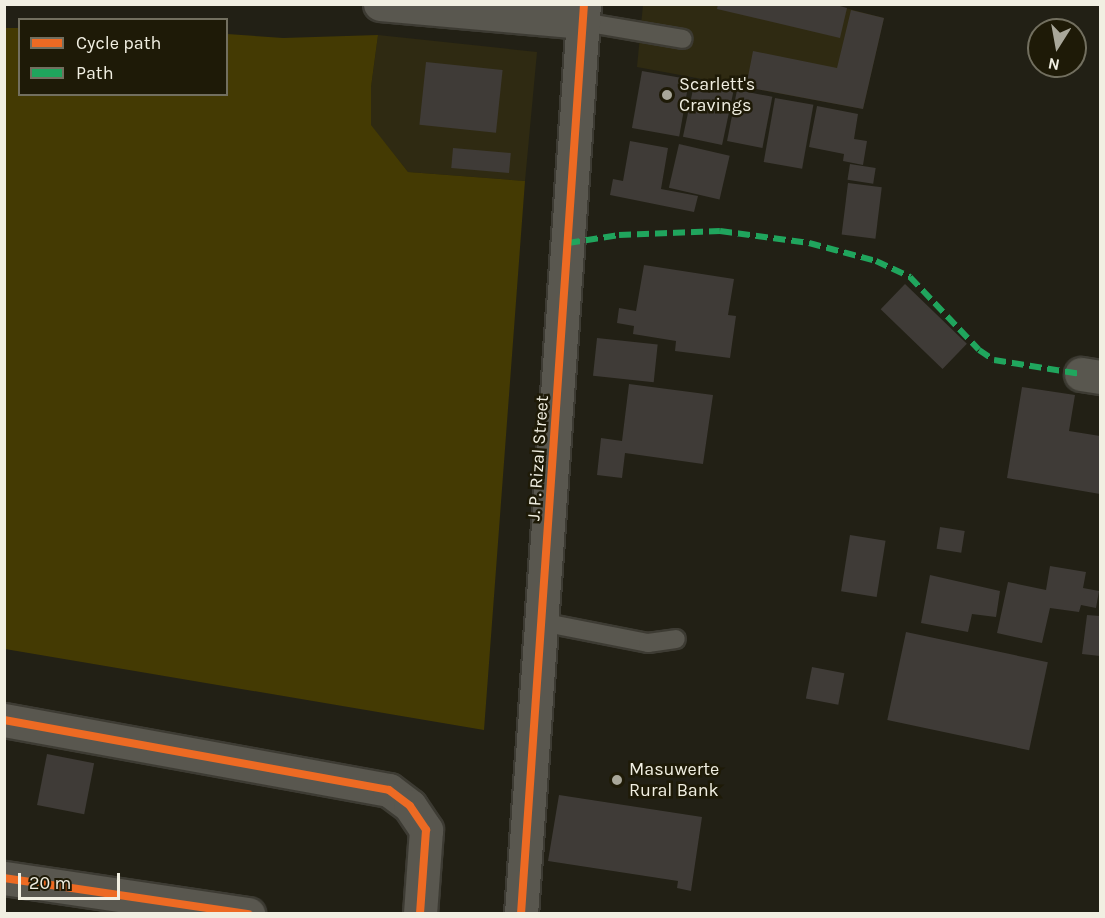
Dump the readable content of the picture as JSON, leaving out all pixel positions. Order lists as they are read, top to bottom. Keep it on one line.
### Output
{"streets":{"street":["J. P. Rizal Street"]},"places":["Scarlett's Cravings","Masuwerte Rural Bank"],"legend":["Cycle path","Path"],"scale_bar":"20 m","north":"bottom"}
